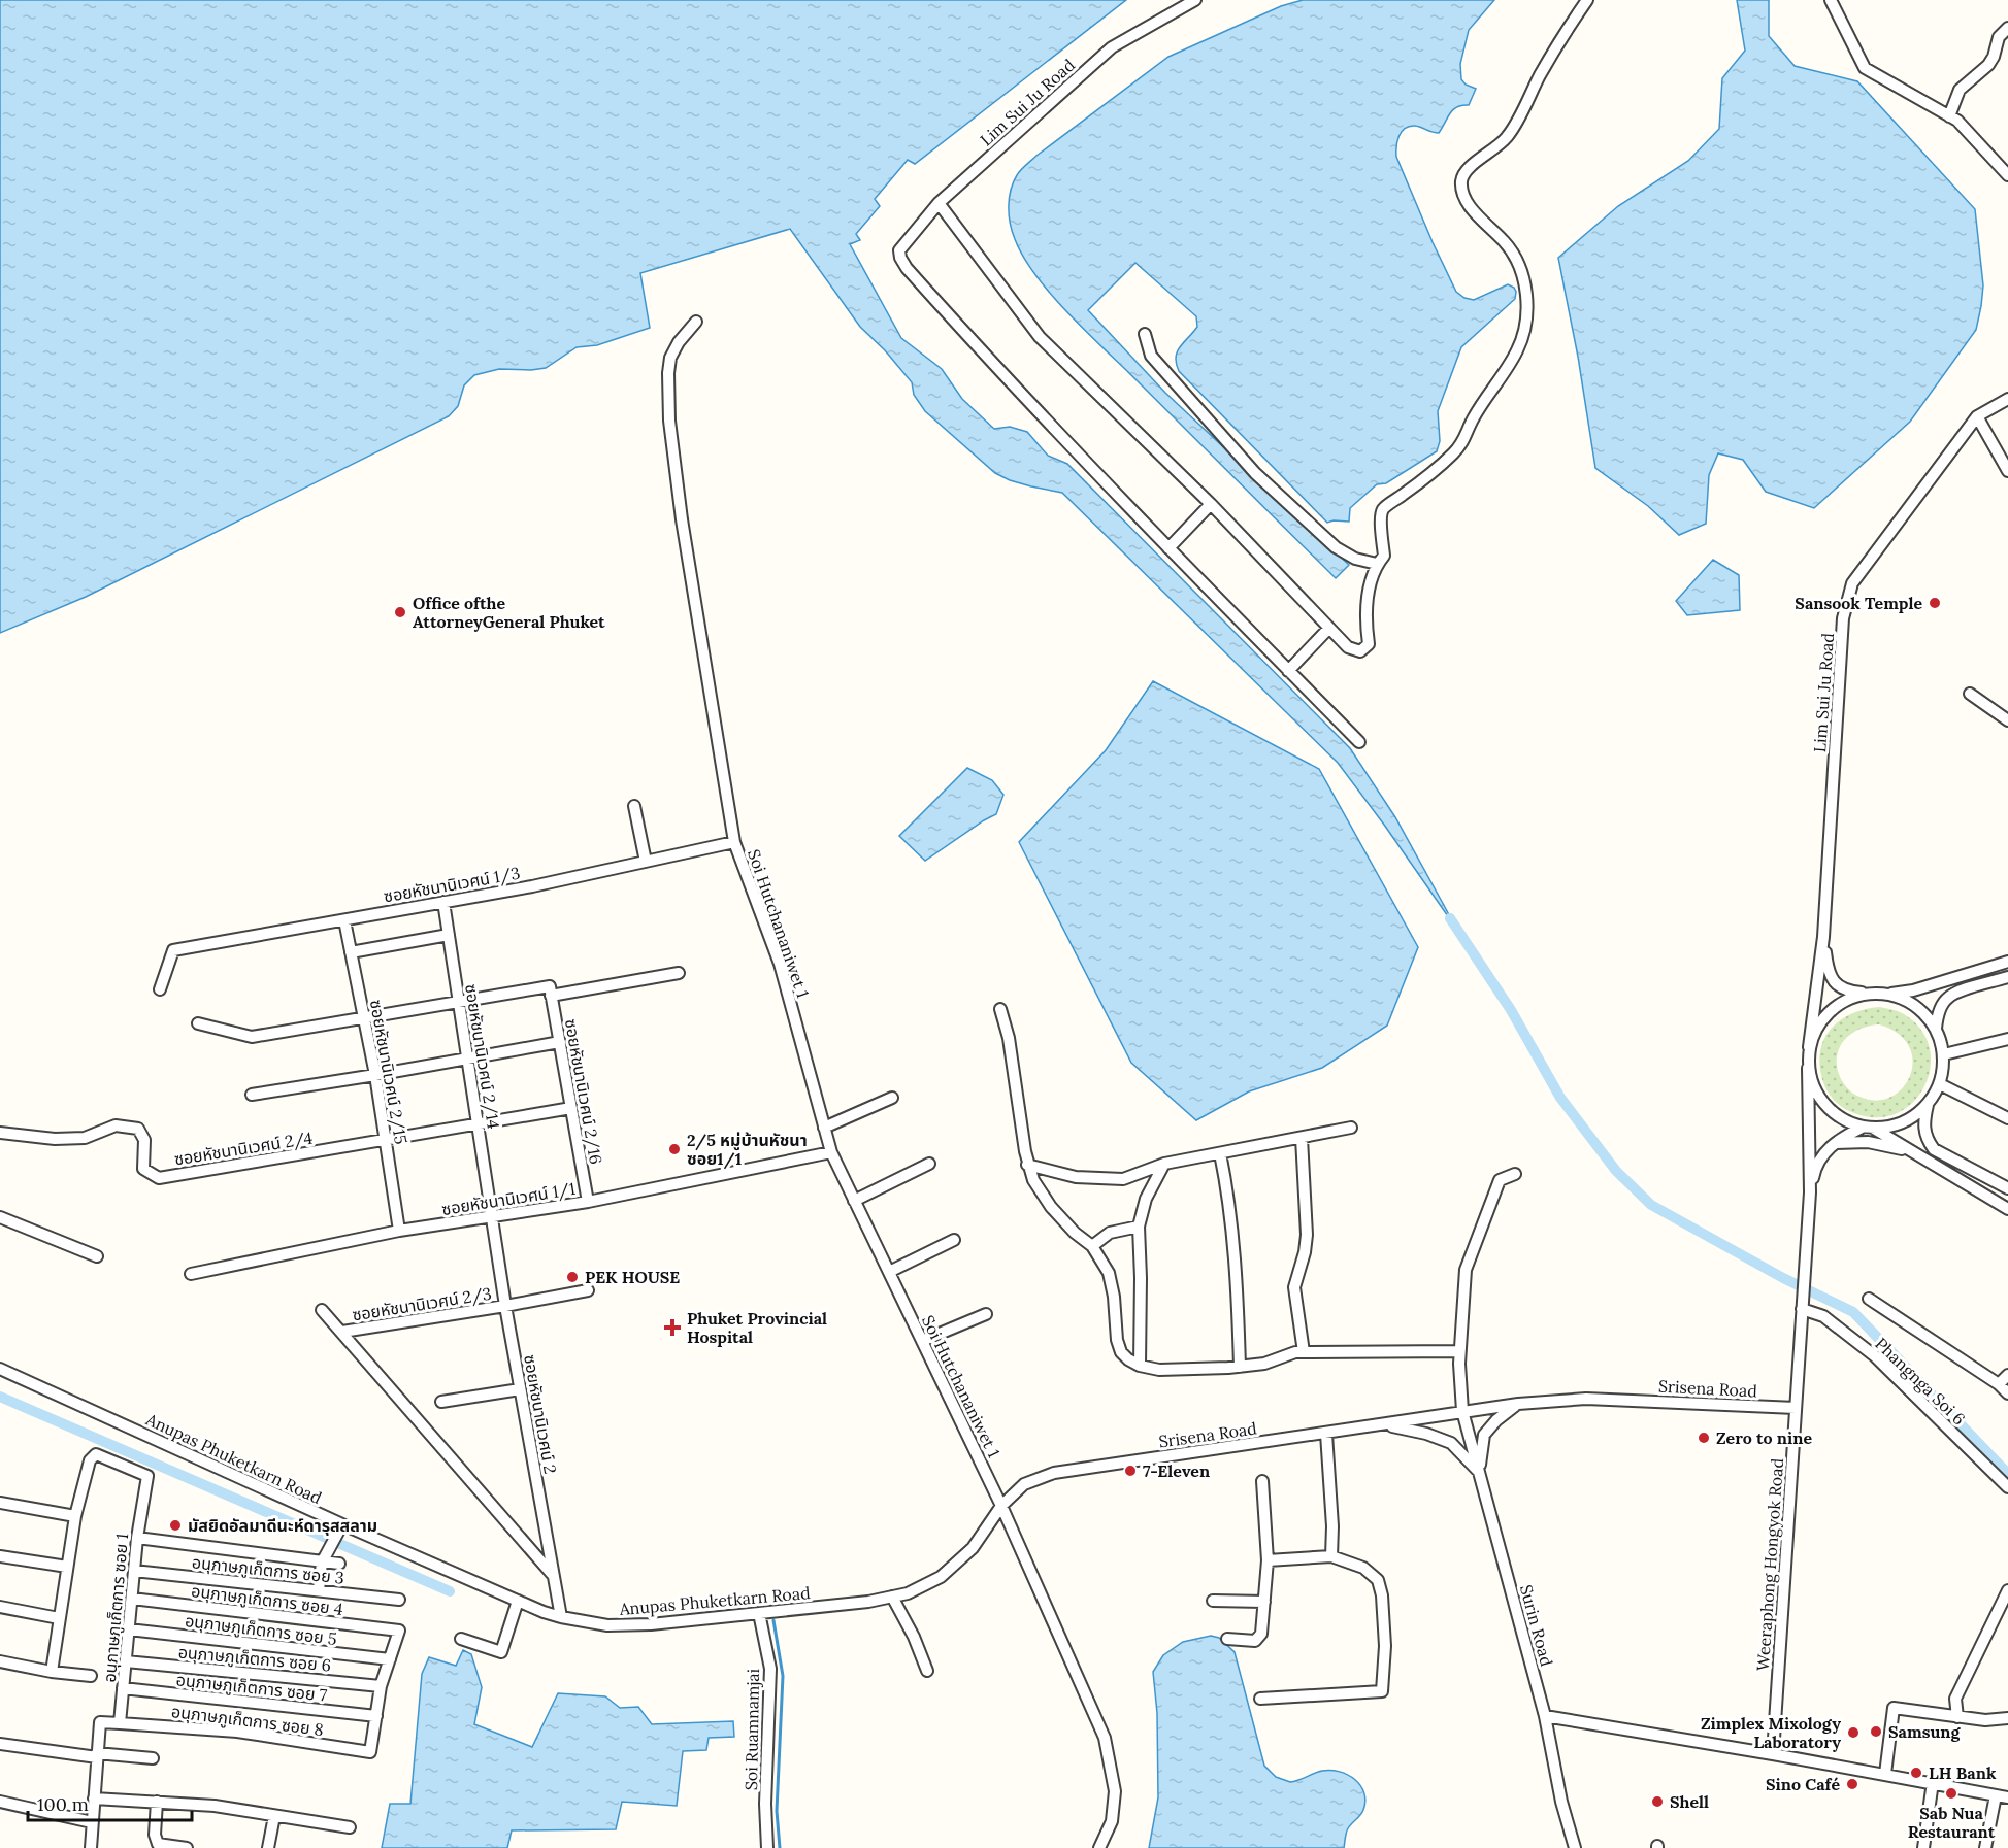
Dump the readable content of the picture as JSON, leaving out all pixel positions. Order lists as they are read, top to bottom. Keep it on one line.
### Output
{"streets":{"street":["Lim Sui Ju Road","ซอยหัชนานิเวศน์ 1/3","Soi Hutchananiwet 1","ซอยหัชนานิเวศน์ 2/14","ซอยหัชนานิเวศน์ 2/15","ซอยหัชนานิเวศน์ 2/16","ซอยหัชนานิเวศน์ 2/4","ซอยหัชนานิเวศน์ 1/1","ซอยหัชนานิเวศน์ 2/3","Phangnga Soi 6","Srisena Road","ซอยหัชนานิเวศน์ 2","Anupas Phuketkarn Road","Weeraphong Hongyok Road","อนุภาษภูเก็ตการ ซอย 3","อนุภาษภูเก็ตการ ซอย 4","อนุภาษภูเก็ตการ ซอย 1","Surin Road","อนุภาษภูเก็ตการ ซอย 5","อนุภาษภูเก็ตการ ซอย 6","อนุภาษภูเก็ตการ ซอย 7","อนุภาษภูเก็ตการ ซอย 8","Soi Ruamnamjai"]},"crossings":[["Lim Sui Ju Road","Weeraphong Hongyok Road"],["ซอยหัชนานิเวศน์ 1/3","Soi Hutchananiwet 1"],["ซอยหัชนานิเวศน์ 1/3","ซอยหัชนานิเวศน์ 2/14"],["ซอยหัชนานิเวศน์ 1/3","ซอยหัชนานิเวศน์ 2/15"],["Soi Hutchananiwet 1","ซอยหัชนานิเวศน์ 1/1"],["Soi Hutchananiwet 1","Srisena Road"],["Soi Hutchananiwet 1","Anupas Phuketkarn Road"],["ซอยหัชนานิเวศน์ 2/14","ซอยหัชนานิเวศน์ 1/1"],["ซอยหัชนานิเวศน์ 2/14","ซอยหัชนานิเวศน์ 2"],["ซอยหัชนานิเวศน์ 2/15","ซอยหัชนานิเวศน์ 2/4"],["ซอยหัชนานิเวศน์ 2/15","ซอยหัชนานิเวศน์ 1/1"],["ซอยหัชนานิเวศน์ 2/16","ซอยหัชนานิเวศน์ 1/1"],["ซอยหัชนานิเวศน์ 1/1","ซอยหัชนานิเวศน์ 2"],["ซอยหัชนานิเวศน์ 2/3","ซอยหัชนานิเวศน์ 2"],["Phangnga Soi 6","Weeraphong Hongyok Road"],["Srisena Road","Anupas Phuketkarn Road"],["Srisena Road","Weeraphong Hongyok Road"],["Srisena Road","Surin Road"],["ซอยหัชนานิเวศน์ 2","Anupas Phuketkarn Road"],["Anupas Phuketkarn Road","Soi Ruamnamjai"],["อนุภาษภูเก็ตการ ซอย 3","อนุภาษภูเก็ตการ ซอย 1"],["อนุภาษภูเก็ตการ ซอย 4","อนุภาษภูเก็ตการ ซอย 1"],["อนุภาษภูเก็ตการ ซอย 4","อนุภาษภูเก็ตการ ซอย 5"],["อนุภาษภูเก็ตการ ซอย 1","อนุภาษภูเก็ตการ ซอย 5"],["อนุภาษภูเก็ตการ ซอย 1","อนุภาษภูเก็ตการ ซอย 6"],["อนุภาษภูเก็ตการ ซอย 1","อนุภาษภูเก็ตการ ซอย 7"],["อนุภาษภูเก็ตการ ซอย 1","อนุภาษภูเก็ตการ ซอย 8"],["อนุภาษภูเก็ตการ ซอย 7","อนุภาษภูเก็ตการ ซอย 8"]],"places":{"other":["Sansook Temple","Office ofthe AttorneyGeneral Phuket","2/5 หมู่บ้านหัชนา ซอย1/1","PEK HOUSE","Zero to nine","7-Eleven","มัสยิดอัลมาดีนะห์ดารุสสลาม","Samsung","Zimplex Mixology Laboratory","LH Bank","Sino Café","Sab Nua Restaurant","Shell"],"health":["Phuket Provincial Hospital"]},"scale_bar":"100 m"}
